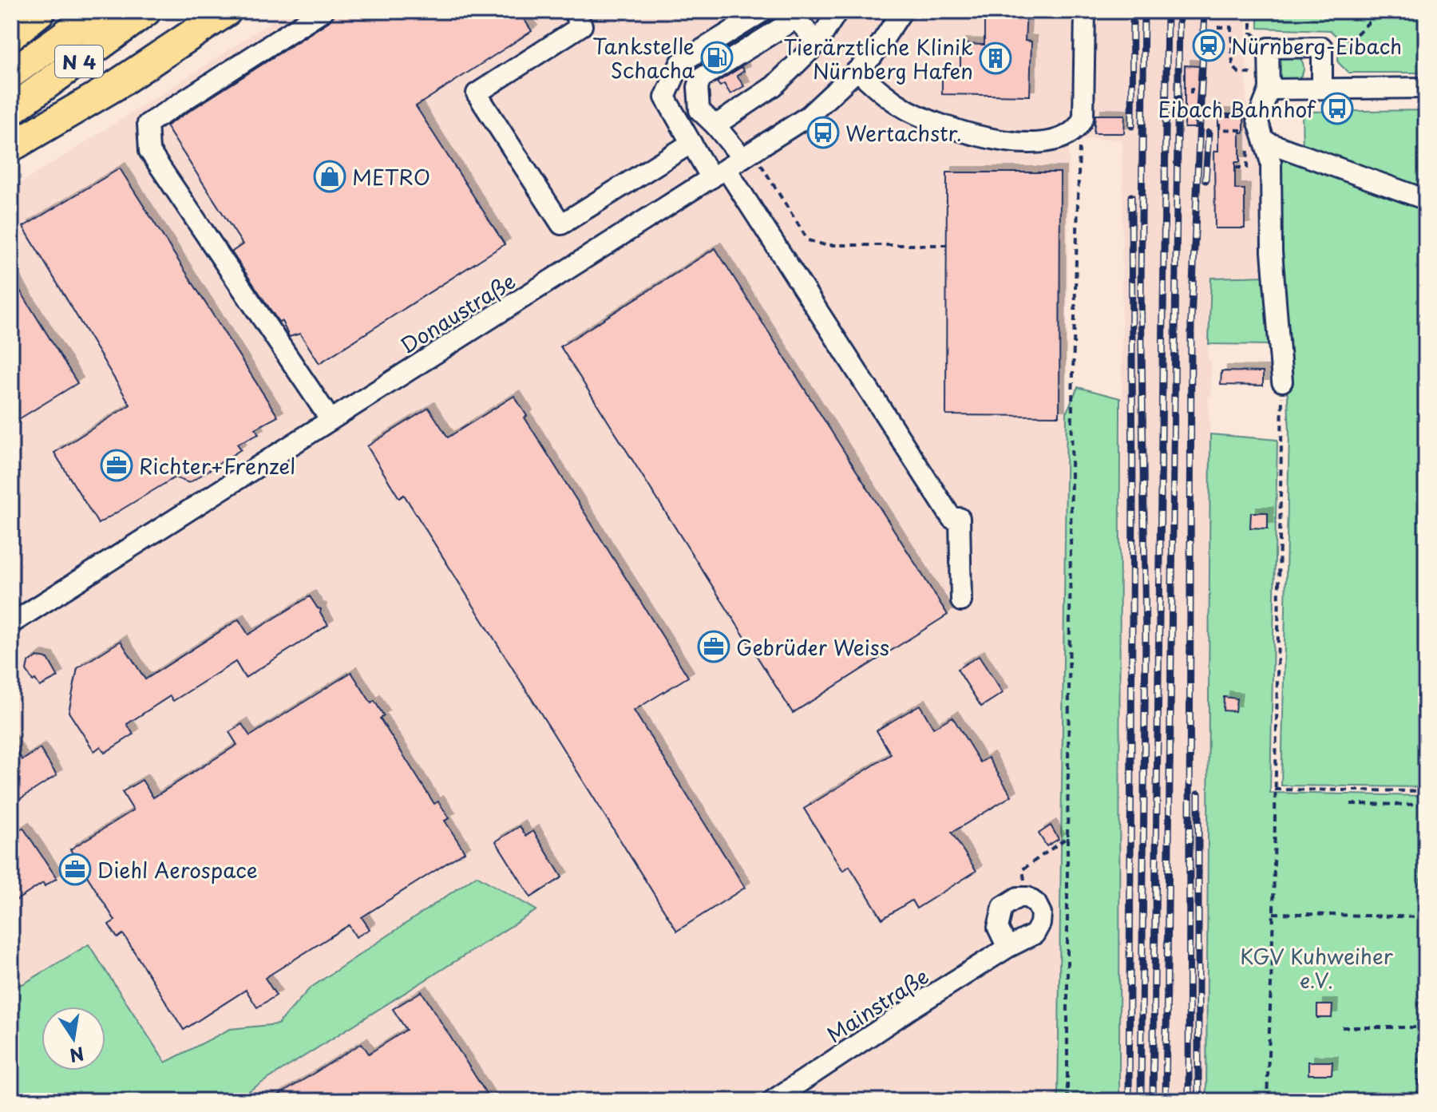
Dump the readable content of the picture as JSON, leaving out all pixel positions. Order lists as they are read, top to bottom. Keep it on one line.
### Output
{"streets":{"highway":["N 4"],"street":["Donaustraße","Mainstraße"]},"parks":["KGV Kuhweiher e.V."],"places":{"station":["Nürnberg-Eibach"],"fuel station":["Tankstelle Schacha"],"building":["Tierärztliche Klinik Nürnberg Hafen"],"bus stop":["Eibach Bahnhof","Wertachstr."],"shop":["METRO"],"office":["Richter+Frenzel","Gebrüder Weiss","Diehl Aerospace"]},"north":"bottom"}
